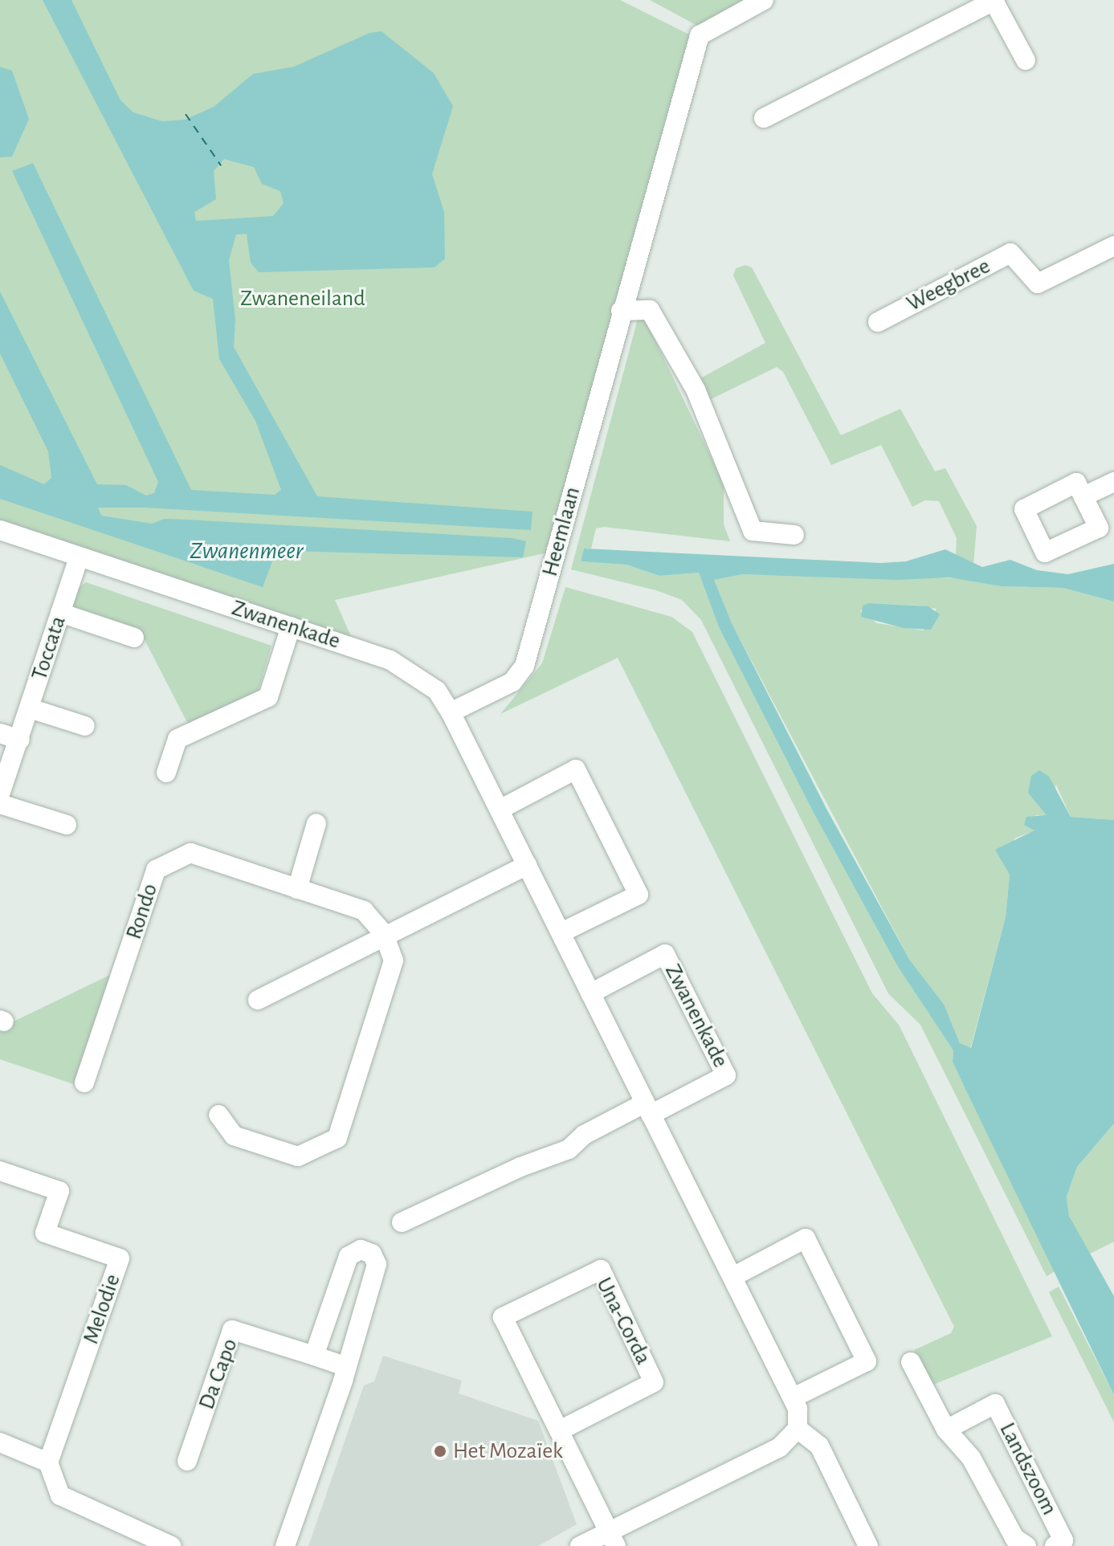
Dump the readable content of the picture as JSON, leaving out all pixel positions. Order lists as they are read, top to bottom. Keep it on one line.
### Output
{"streets":{"street":["Weegbree","Heemlaan","Zwanenkade","Toccata","Rondo","Melodie","Una-Corda","Da Capo","Landszoom"]},"crossings":[["Heemlaan","Zwanenkade"],["Zwanenkade","Toccata"]],"water":["Zwanenmeer"],"parks":["Zwaneneiland"],"places":["Het Mozaïek"]}
